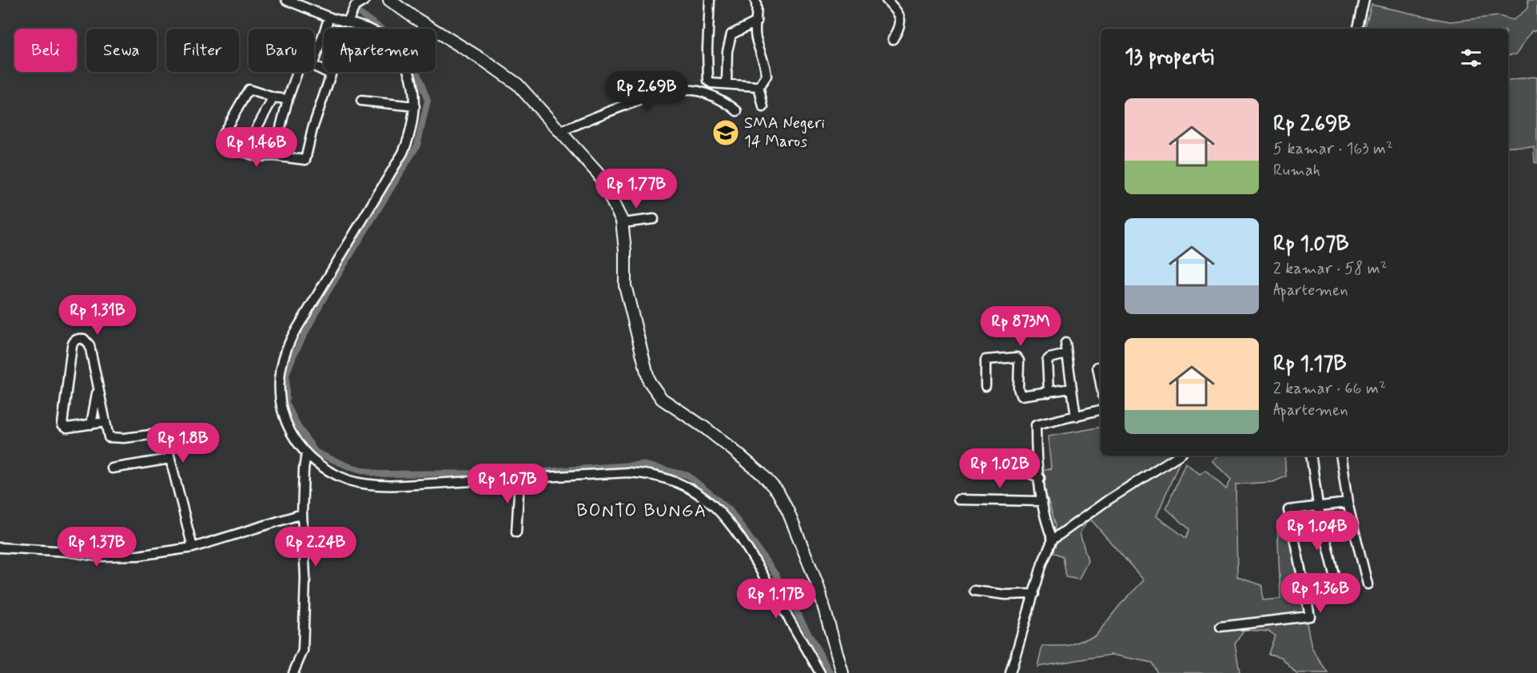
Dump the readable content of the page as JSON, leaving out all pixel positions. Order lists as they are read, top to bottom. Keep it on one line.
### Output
{"districts":["BONTO BUNGA"],"places":{"school or university":["SMA Negeri 14 Maros"]},"page":{"chip":["Beli","Sewa","Filter","Baru","Apartemen"],"heading":"13 properti","price":["Rp 2.69B","Rp 1.46B","Rp 1.77B","Rp 1.31B","Rp 873M","Rp 1.8B","Rp 1.02B","Rp 1.07B","Rp 1.04B","Rp 1.37B","Rp 2.24B","Rp 1.36B","Rp 1.17B"],"list":[{"name":"Rp 2.69B","note":"5 kamar · 163 m² · Rumah"},{"name":"Rp 1.07B","note":"2 kamar · 58 m² · Apartemen"},{"name":"Rp 1.17B","note":"2 kamar · 66 m² · Apartemen"}]}}
